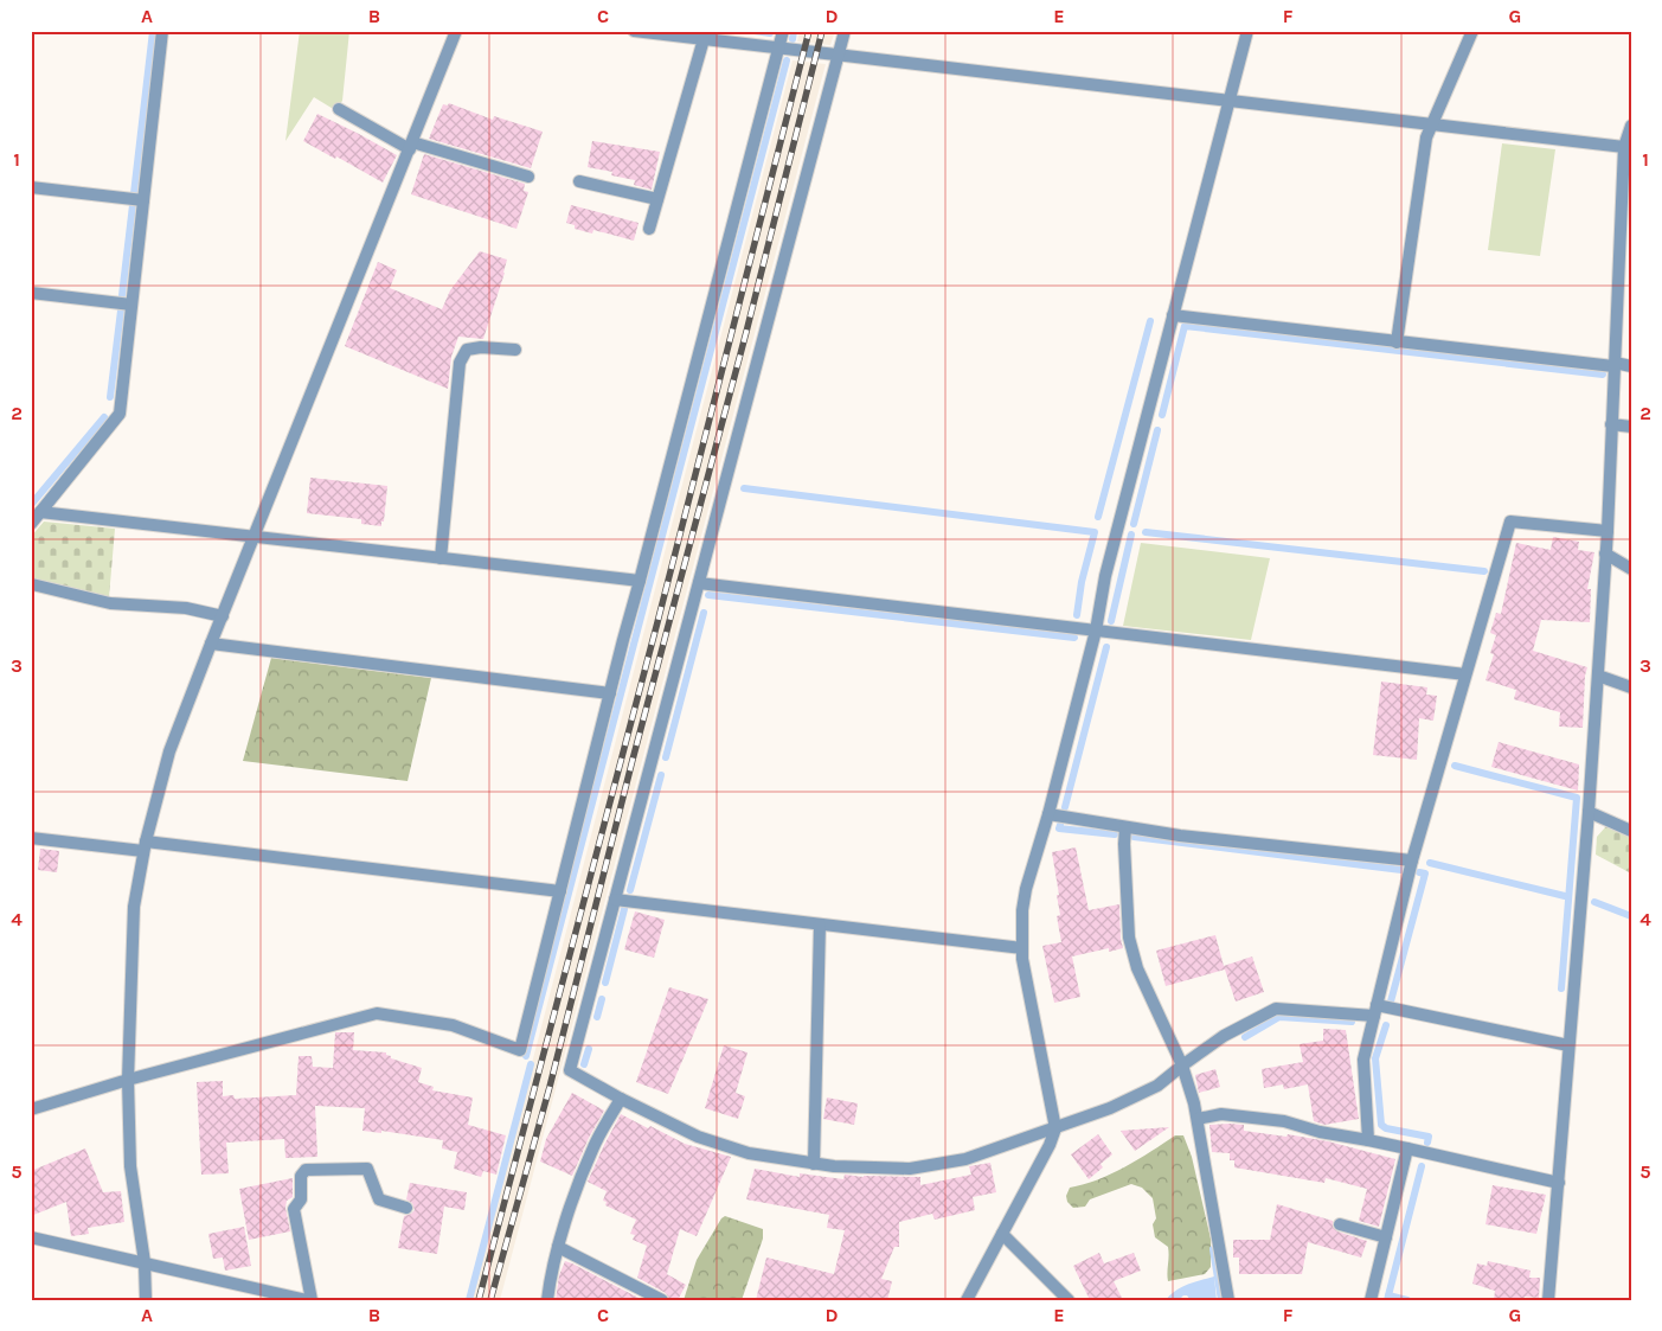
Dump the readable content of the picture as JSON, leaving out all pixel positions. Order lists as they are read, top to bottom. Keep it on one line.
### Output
{"grid":{"columns":["A","B","C","D","E","F","G"],"rows":["1","2","3","4","5"]}}
